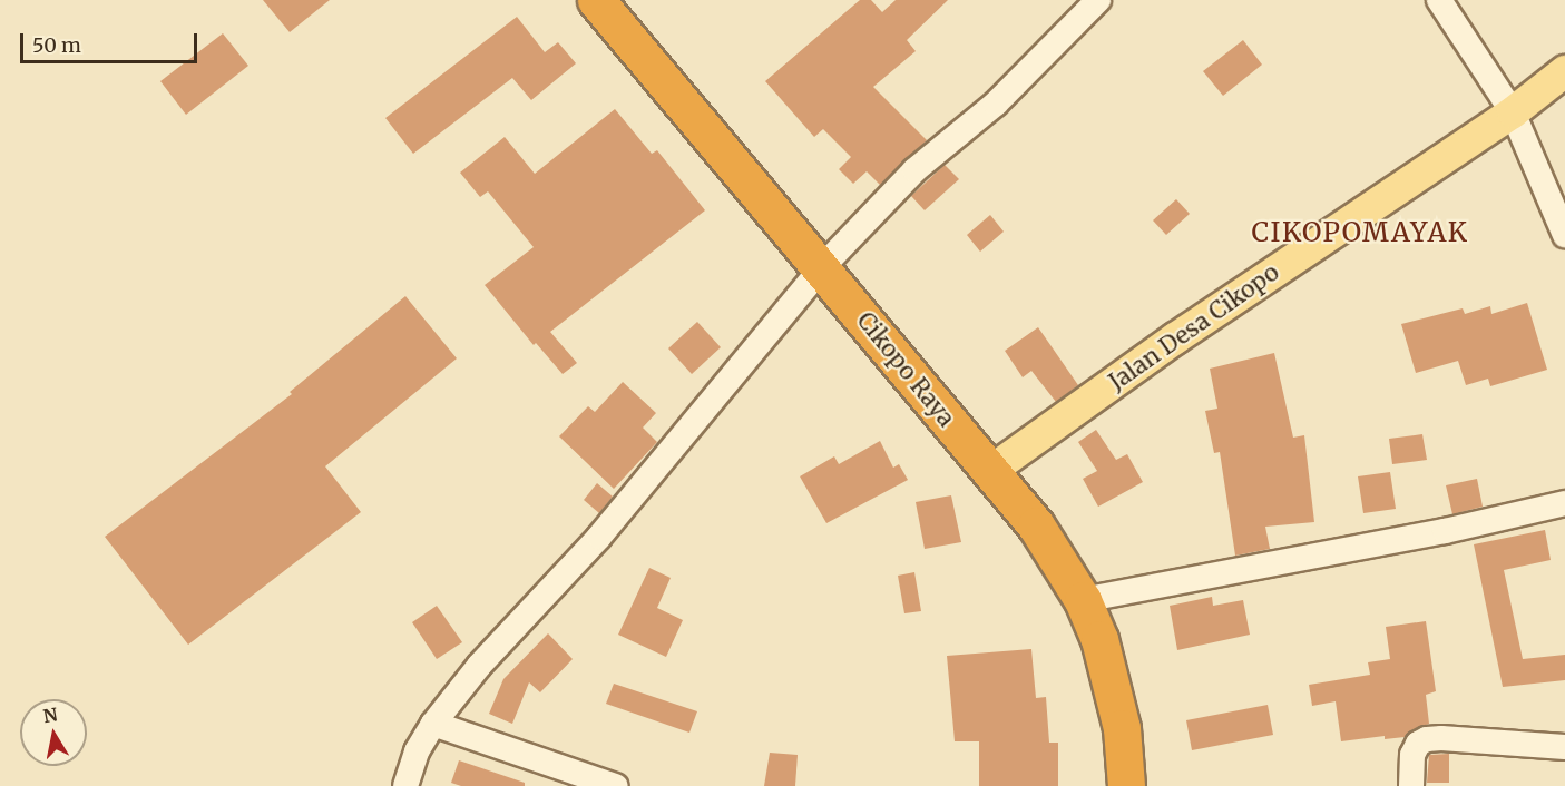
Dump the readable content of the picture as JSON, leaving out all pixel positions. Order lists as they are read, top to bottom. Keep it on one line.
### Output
{"streets":{"highway":["Cikopo Raya"],"main road":["Jalan Desa Cikopo"]},"crossings":[["Jalan Desa Cikopo","Cikopo Raya"]],"districts":["CIKOPOMAYAK"],"scale_bar":"50 m","north":"top"}
